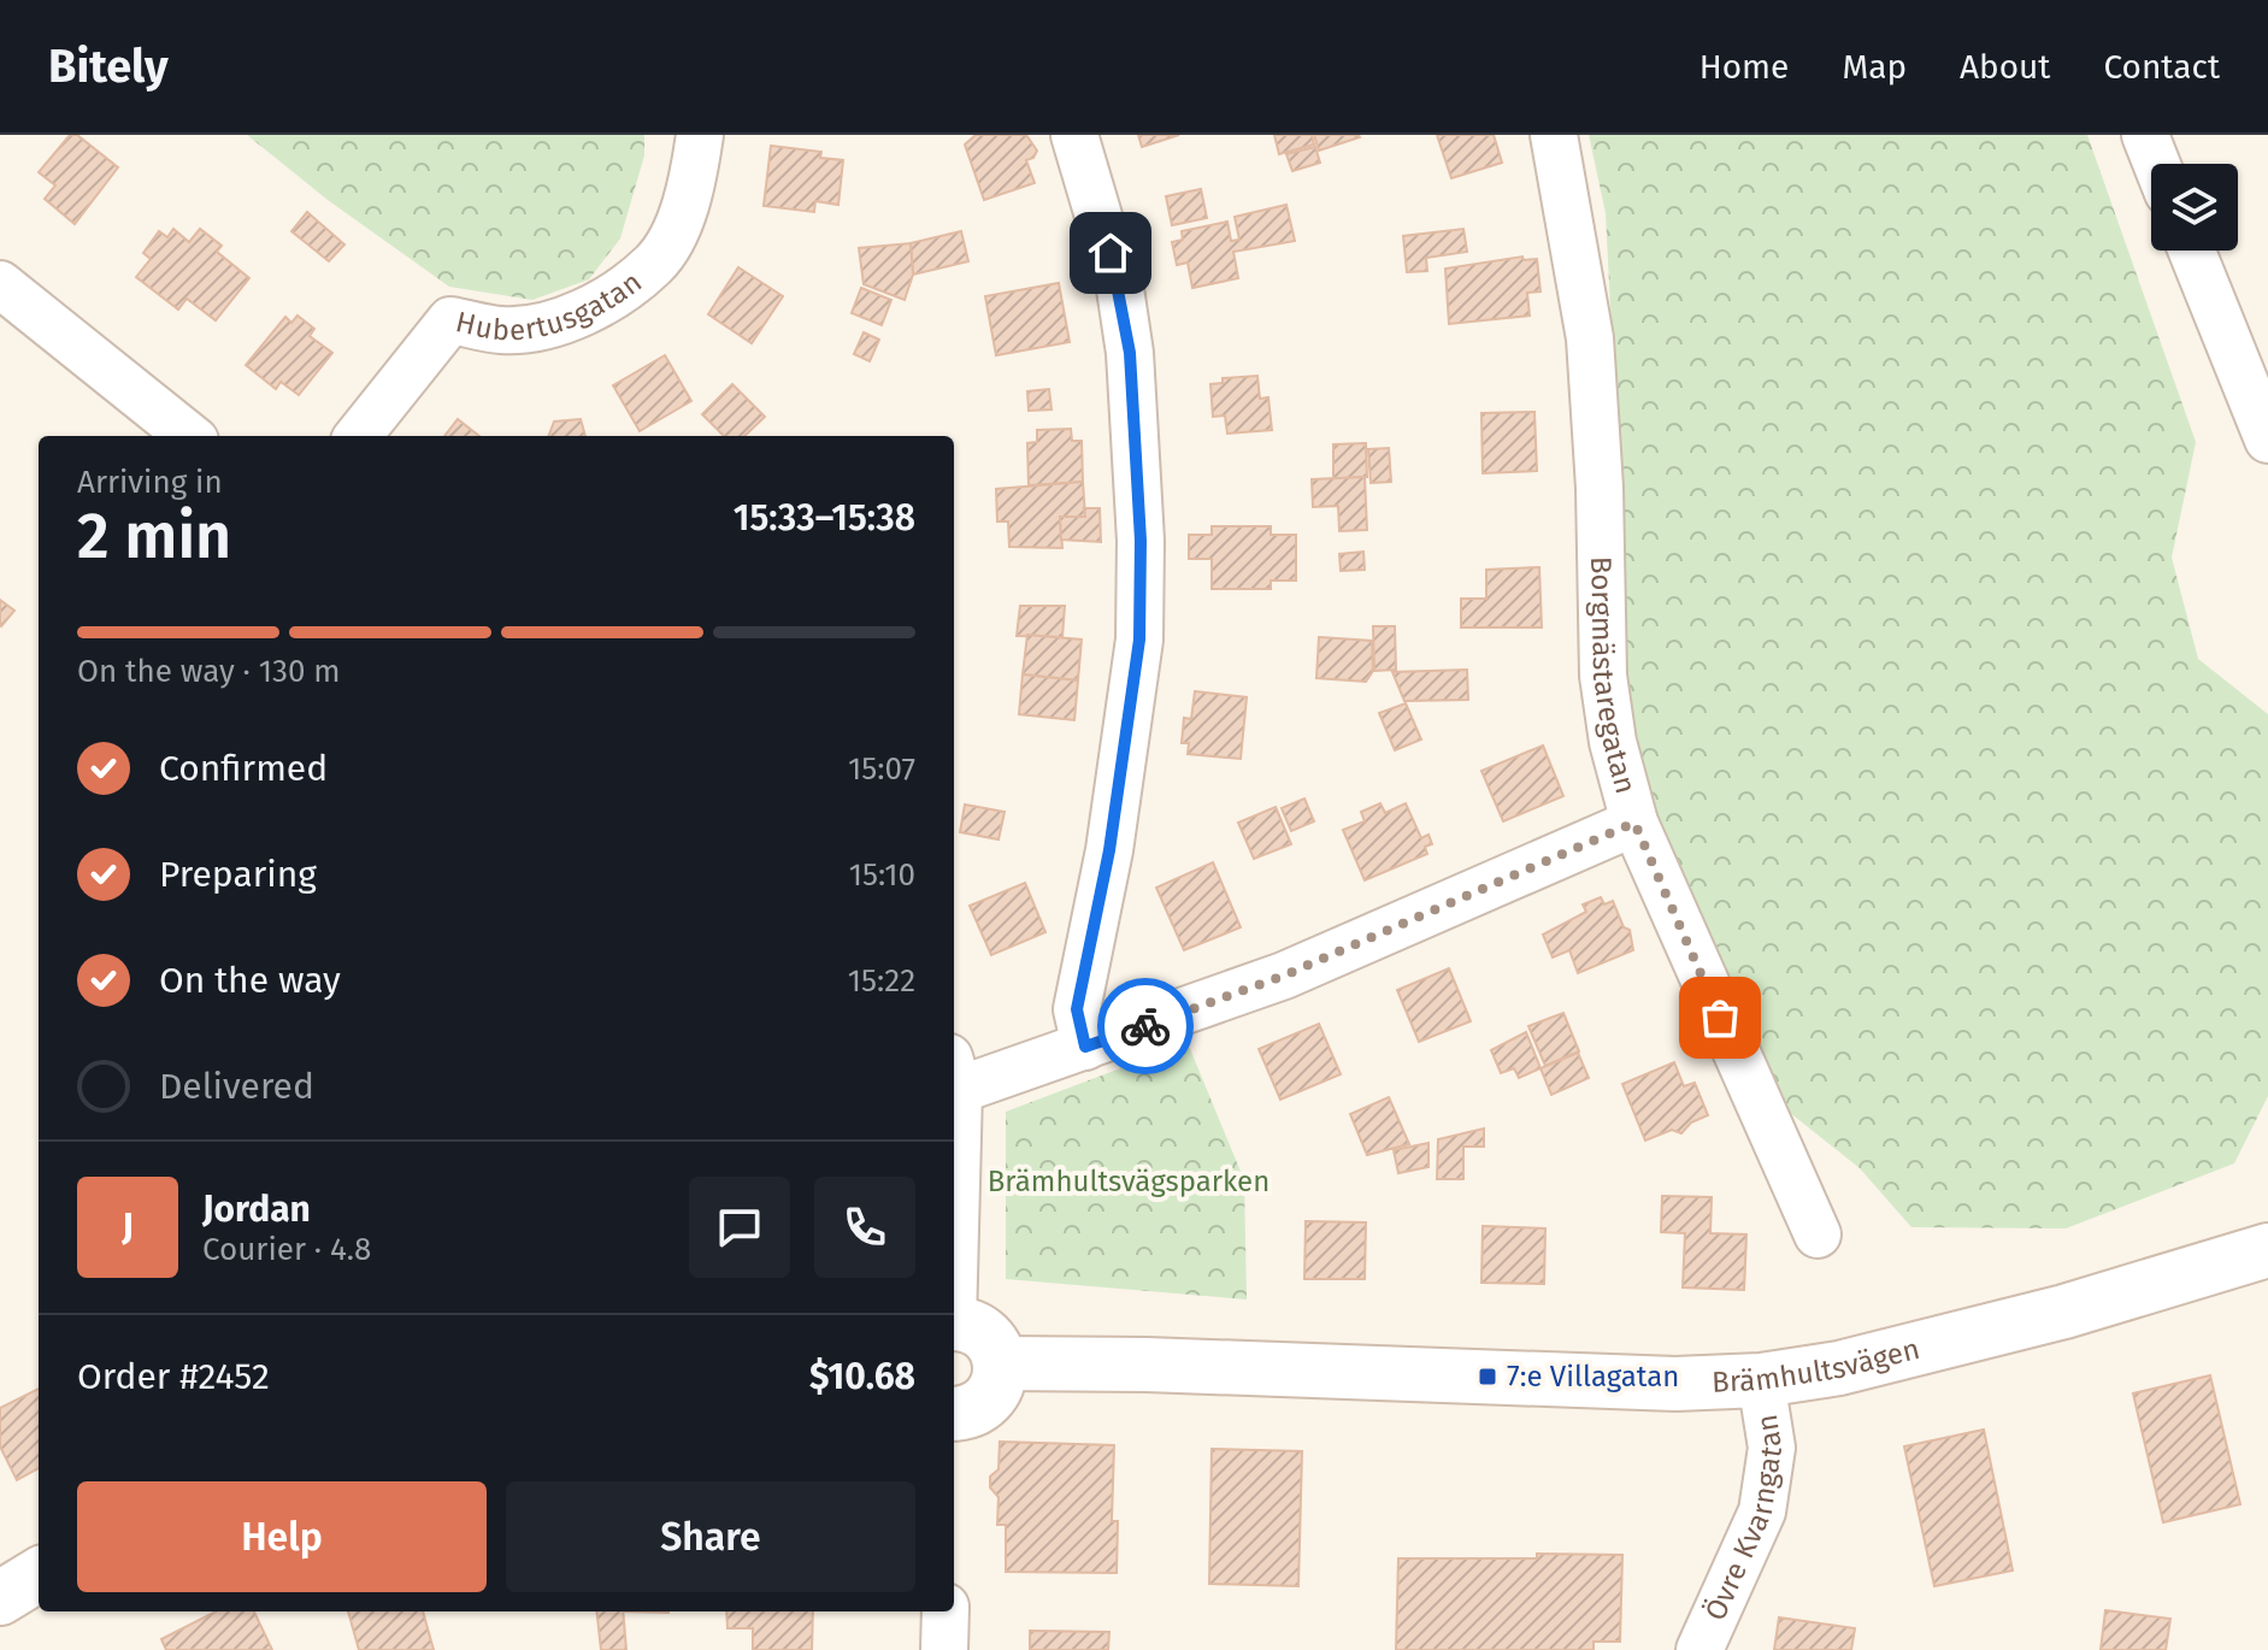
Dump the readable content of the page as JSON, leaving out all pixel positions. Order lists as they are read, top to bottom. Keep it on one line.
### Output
{"streets":{"street":["Hubertusgatan","Borgmästaregatan","Brämhultsvägen","Övre Kvarngatan"]},"crossings":[["Brämhultsvägen","Övre Kvarngatan"]],"parks":["Brämhultsvägsparken"],"places":{"transit":["7:e Villagatan"]},"page":{"header":"Bitely","nav":["Home","Map","About","Contact"],"heading":["2 min","Arriving in","15:33–15:38"],"panel":["Jordan","Courier · 4.8","Order #2452","$10.68"],"bar":"On the way · 130 m","list":[["Confirmed","15:07"],["Preparing","15:10"],["On the way","15:22"],"Delivered"],"round":"J","buttons":["Help","Share"]}}
